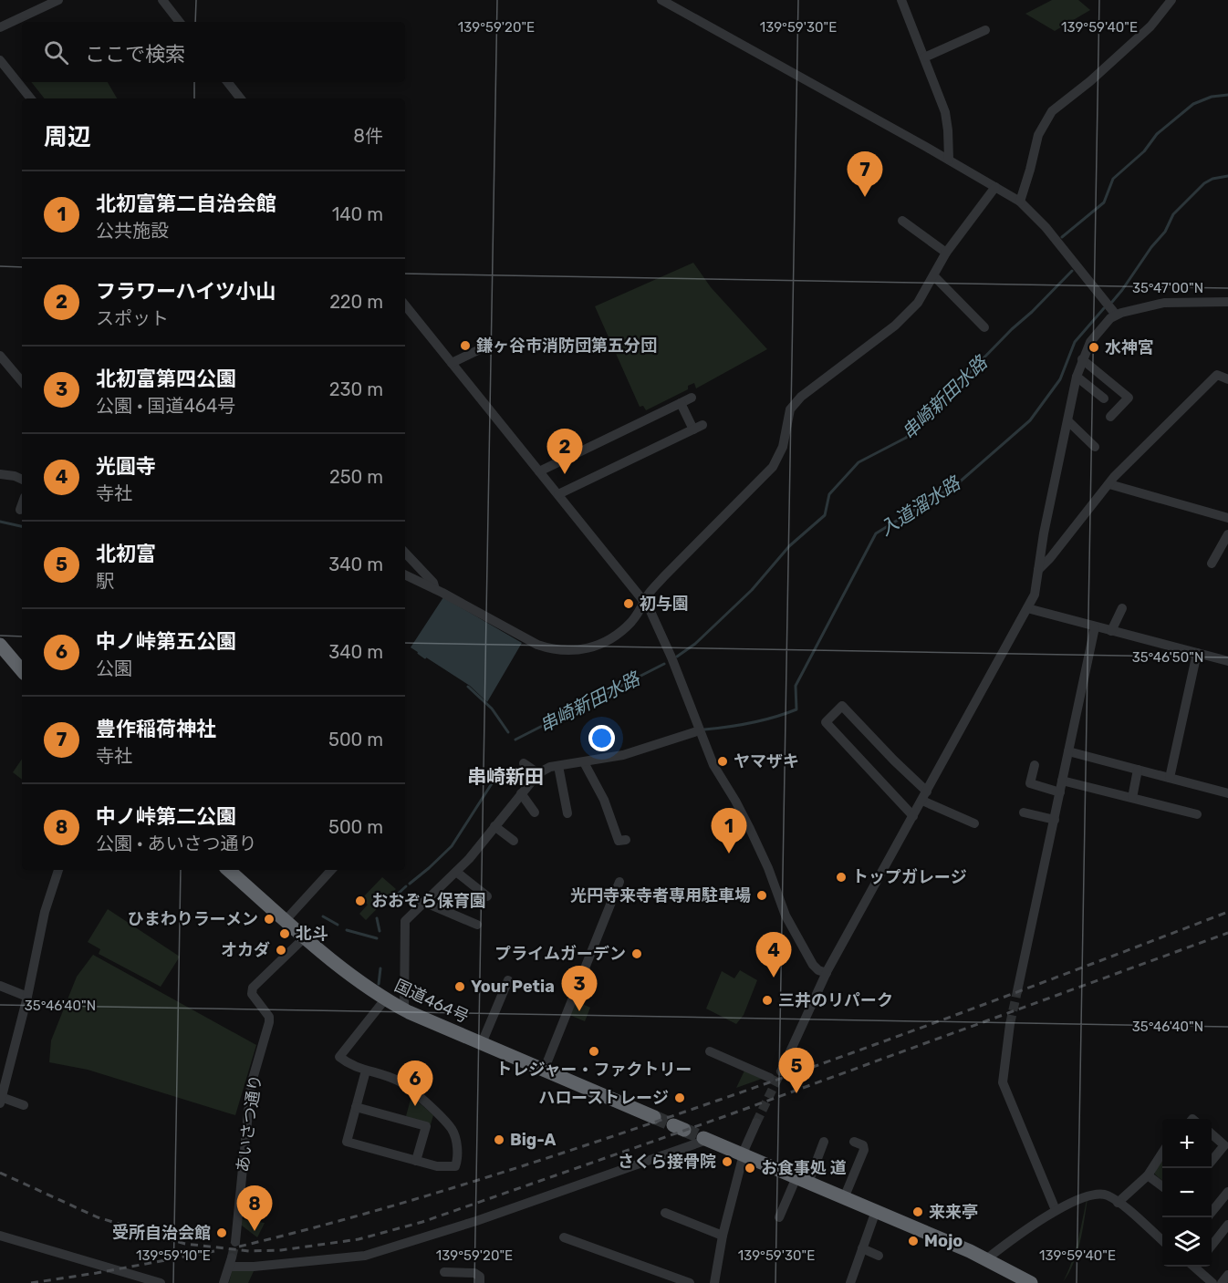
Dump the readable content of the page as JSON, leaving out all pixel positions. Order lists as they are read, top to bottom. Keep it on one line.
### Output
{"streets":{"highway":["国道464号"],"street":["あいさつ通り"]},"crossings":[["国道464号","あいさつ通り"]],"districts":["串崎新田"],"water":["串崎新田水路","入道溜水路"],"places":["鎌ヶ谷市消防団第五分団","水神宮","初与園","ヤマザキ","トップガレージ","光円寺来寺者専用駐車場","おおぞら保育園","ひまわりラーメン","北斗","オカダ","プライムガーデン","Your Petia","三井のリパーク","トレジャー・ファクトリー","ハローストレージ","Big-A","さくら接骨院","お食事処 道","来来亭","受所自治会館","Mojo"],"page":{"search":"ここで検索","heading":["周辺","8件"],"pins":["7","2","1","4","3","5","6","8"],"list":[{"mark":"1","name":"北初富第二自治会館","note":"公共施設","value":"140 m"},{"mark":"2","name":"フラワーハイツ小山","note":"スポット","value":"220 m"},{"mark":"3","name":"北初富第四公園","note":"公園 · 国道464号","value":"230 m"},{"mark":"4","name":"光圓寺","note":"寺社","value":"250 m"},{"mark":"5","name":"北初富","note":"駅","value":"340 m"},{"mark":"6","name":"中ノ峠第五公園","note":"公園","value":"340 m"},{"mark":"7","name":"豊作稲荷神社","note":"寺社","value":"500 m"},{"mark":"8","name":"中ノ峠第二公園","note":"公園 · あいさつ通り","value":"500 m"}],"map_buttons":["+","−"]},"coordinates":["139°59'20\"E","139°59'30\"E","139°59'40\"E","35°47'00\"N","35°46'50\"N","35°46'40\"N","139°59'10\"E"]}
